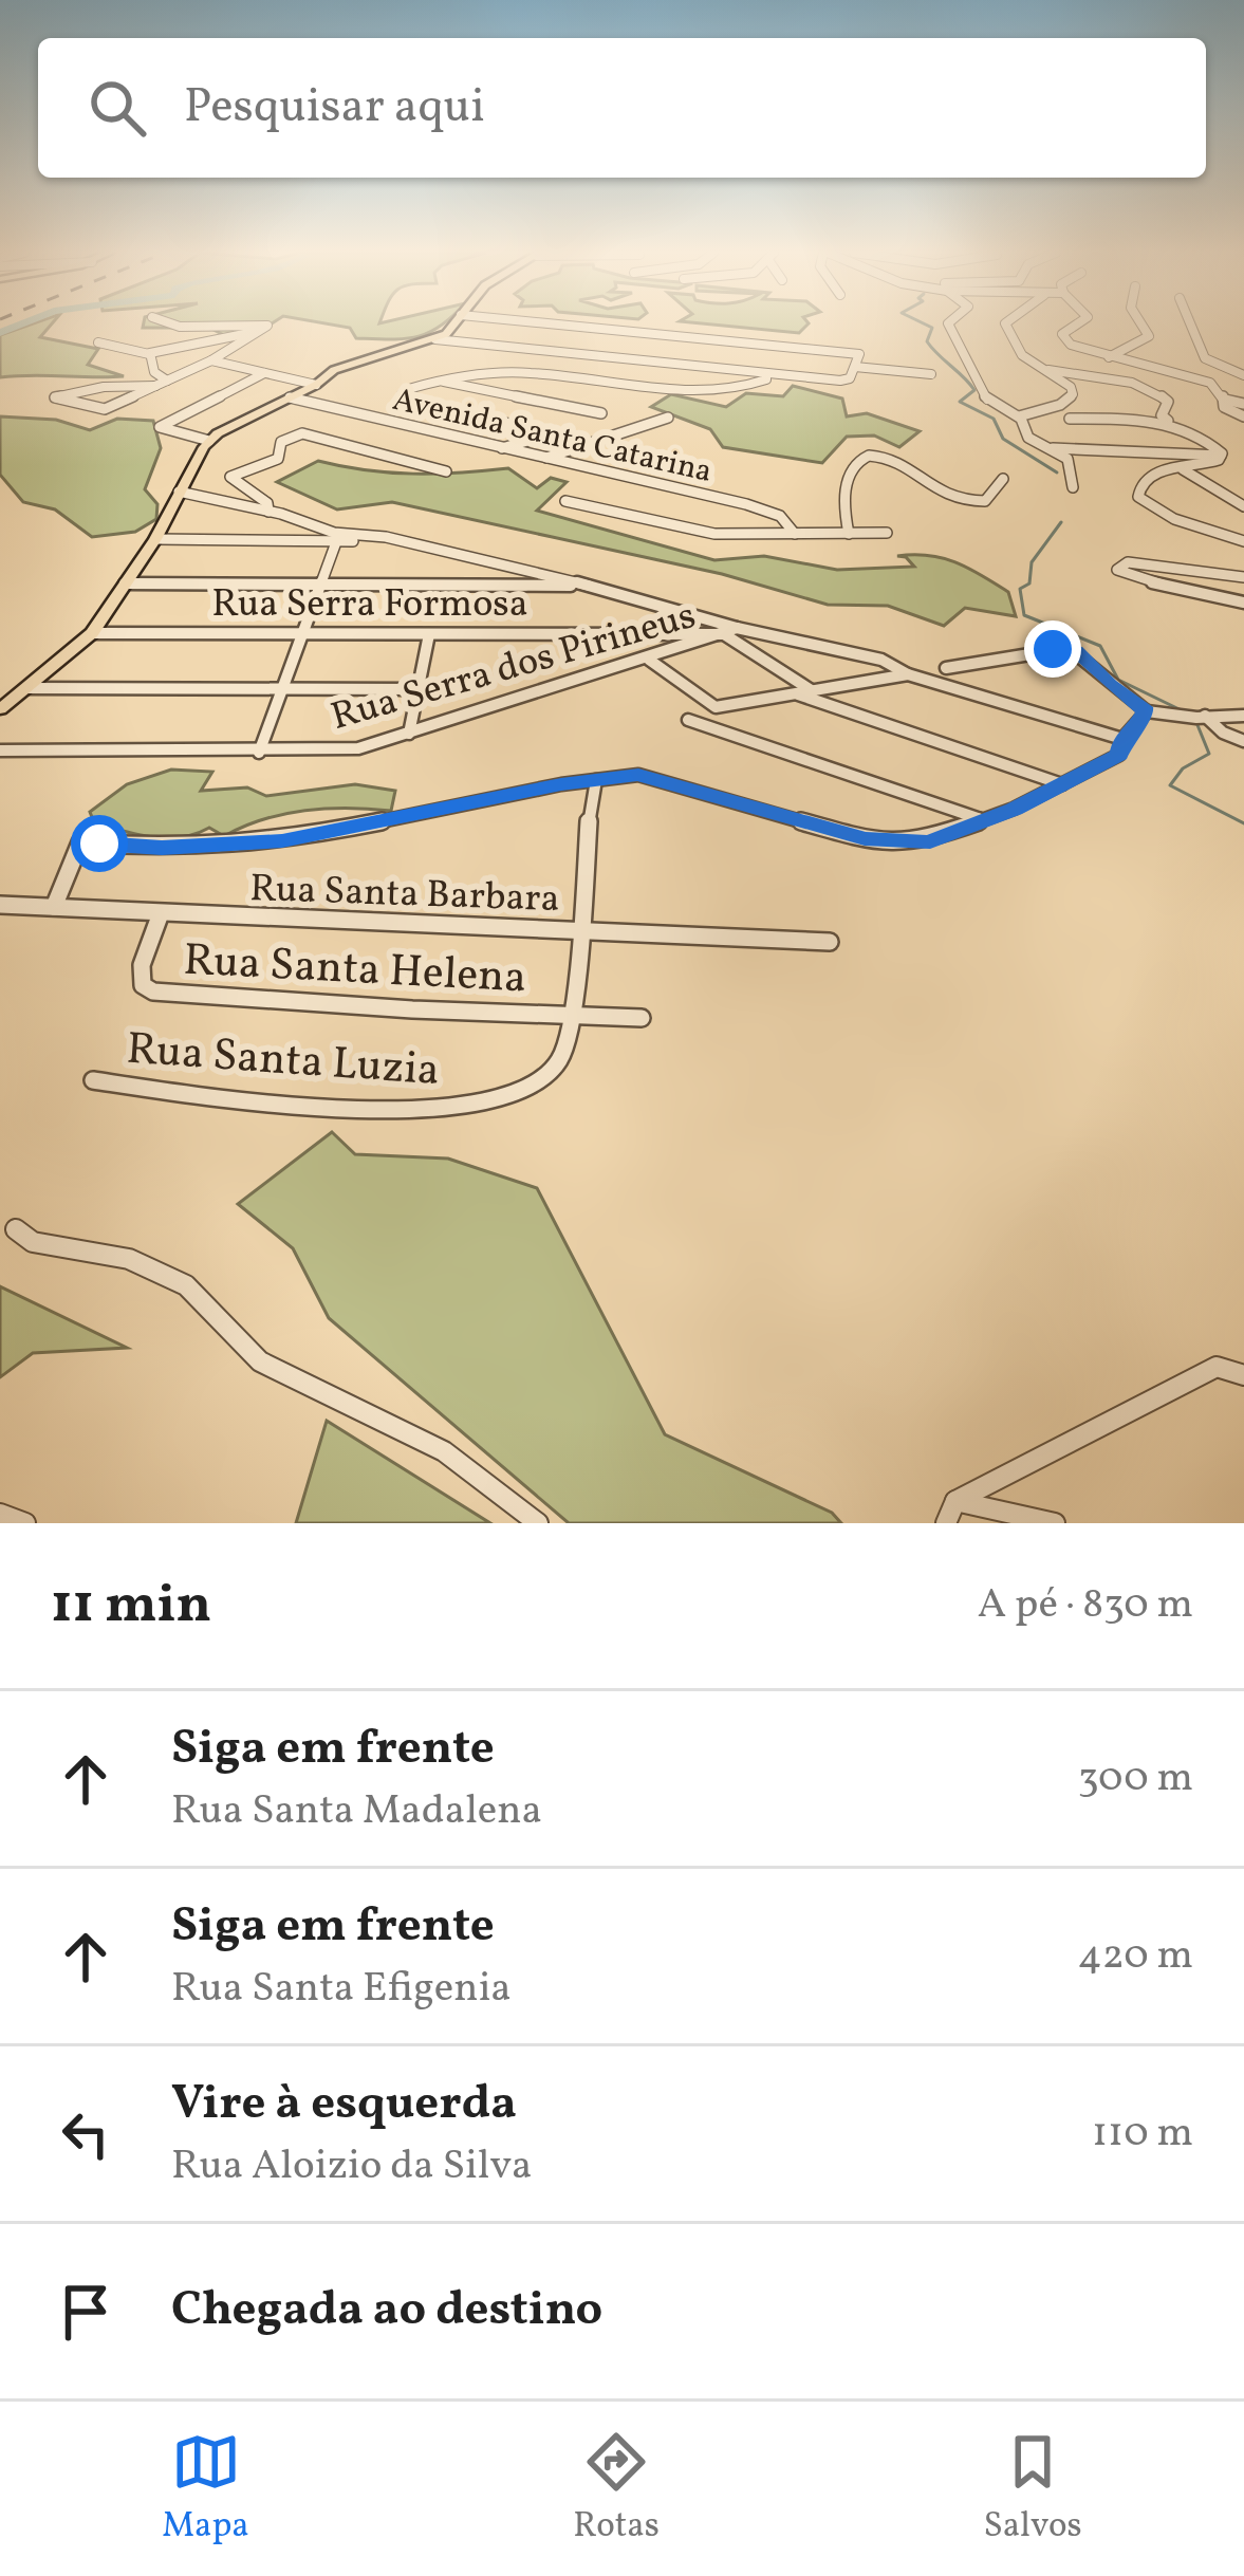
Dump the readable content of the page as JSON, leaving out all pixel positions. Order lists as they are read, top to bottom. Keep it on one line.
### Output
{"streets":{"street":["Avenida Santa Catarina","Rua Serra Formosa","Rua Serra dos Pirineus","Rua Santa Barbara","Rua Santa Helena","Rua Santa Luzia"]},"crossings":[["Rua Serra Formosa","Rua Serra dos Pirineus"],["Rua Santa Barbara","Rua Santa Helena"],["Rua Santa Barbara","Rua Santa Luzia"],["Rua Santa Helena","Rua Santa Luzia"]],"page":{"search":"Pesquisar aqui","heading":["11 min","A pé · 830 m"],"list":[["Siga em frente","Rua Santa Madalena","300 m"],["Siga em frente","Rua Santa Efigenia","420 m"],["Vire à esquerda","Rua Aloizio da Silva","110 m"],"Chegada ao destino"],"nav":["Mapa","Rotas","Salvos"]}}
